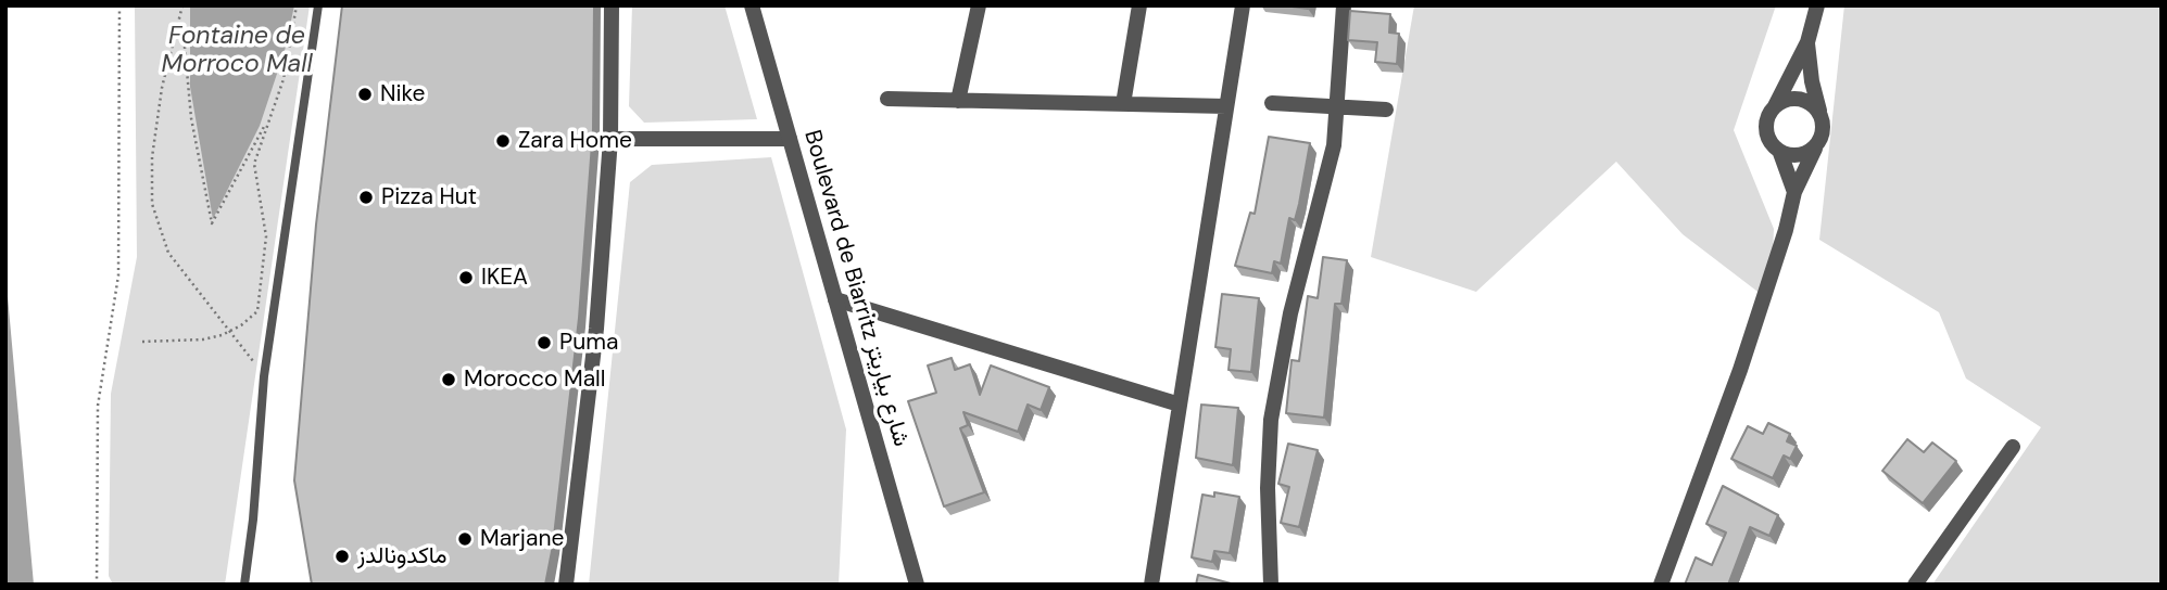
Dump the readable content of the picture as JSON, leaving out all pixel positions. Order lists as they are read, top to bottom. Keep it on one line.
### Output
{"streets":{"street":["Boulevard de Biarritz شارع بياريتز"]},"water":["Fontaine de Morroco Mall"],"places":["Nike","Zara Home","Pizza Hut","IKEA","Puma","Morocco Mall","Marjane","ماكدونالدز"]}
